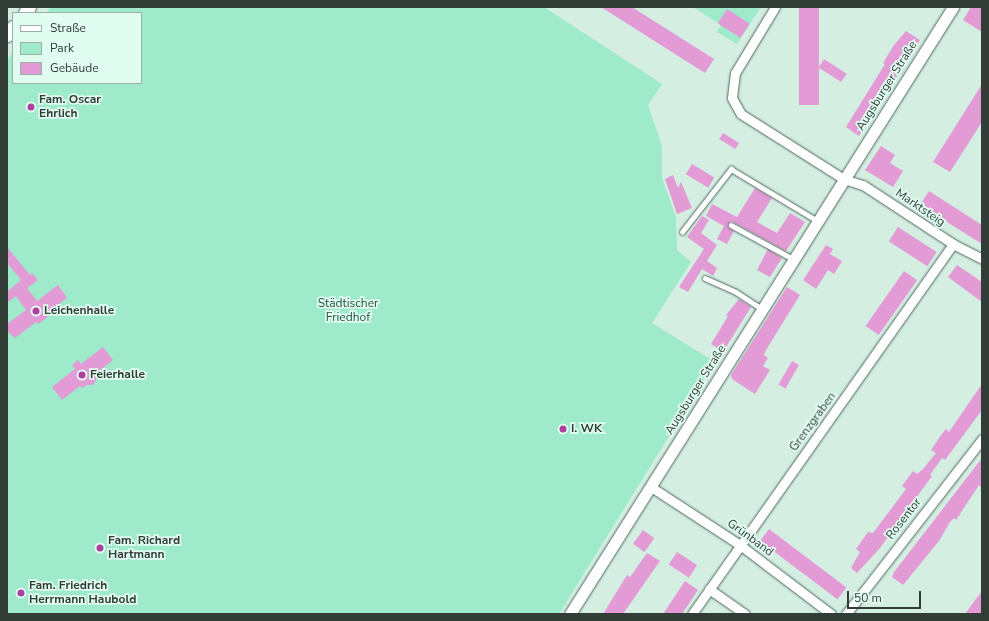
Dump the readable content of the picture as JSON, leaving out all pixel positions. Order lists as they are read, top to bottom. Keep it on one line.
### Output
{"streets":{"street":["Augsburger Straße","Marktsteig","Grenzgraben","Rosentor","Grünband"]},"crossings":[["Augsburger Straße","Marktsteig"],["Augsburger Straße","Grünband"],["Marktsteig","Grenzgraben"],["Grenzgraben","Grünband"]],"parks":["Städtischer Friedhof"],"places":["Fam. Oscar Ehrlich","Leichenhalle","Feierhalle","I. WK","Fam. Richard Hartmann","Fam. Friedrich Herrmann Haubold"],"legend":["Straße","Park","Gebäude"],"scale_bar":"50 m"}
